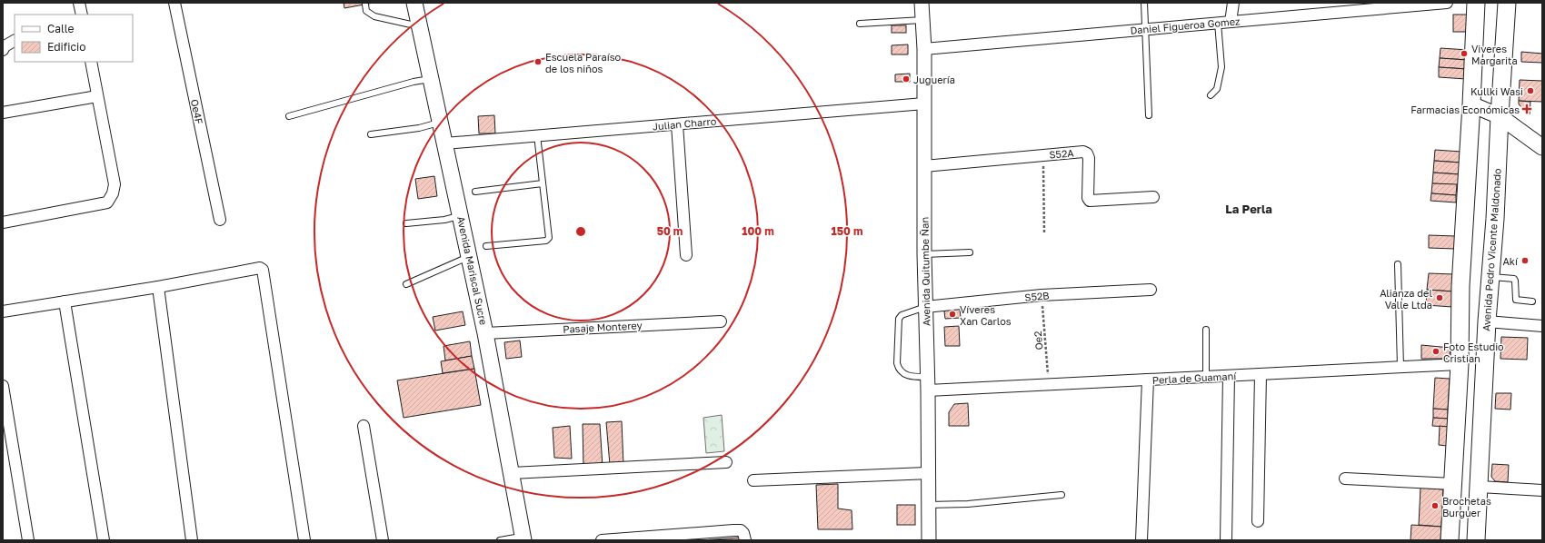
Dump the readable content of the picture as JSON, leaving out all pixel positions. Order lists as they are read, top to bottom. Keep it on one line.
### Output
{"streets":{"main road":["Avenida Pedro Vicente Maldonado","Avenida Mariscal Sucre"],"street":["Daniel Figueroa Gomez","Oe4F","Julian Charro","S52A","Avenida Quitumbe Ñan","S52B","Pasaje Monterey","Perla de Guamaní"],"path":["Oe2"]},"crossings":[["Daniel Figueroa Gomez","Avenida Quitumbe Ñan"],["Julian Charro","Avenida Mariscal Sucre"],["Julian Charro","Avenida Quitumbe Ñan"],["S52A","Avenida Quitumbe Ñan"],["Avenida Mariscal Sucre","Pasaje Monterey"],["Avenida Quitumbe Ñan","S52B"],["Avenida Quitumbe Ñan","Perla de Guamaní"],["S52B","Oe2"],["Oe2","Perla de Guamaní"]],"districts":["La Perla"],"places":{"other":["Viveres Margarita","Escuela Paraíso de los niños","Juguería","Kullki Wasi","Akí","Alianza del Valle Ltda","Víveres Xan Carlos","Foto Estudio Cristian","Brochetas Burguer"],"health":["Farmacias Económicas"]},"legend":["Calle","Edificio"],"rings":["50 m","100 m","150 m"]}
